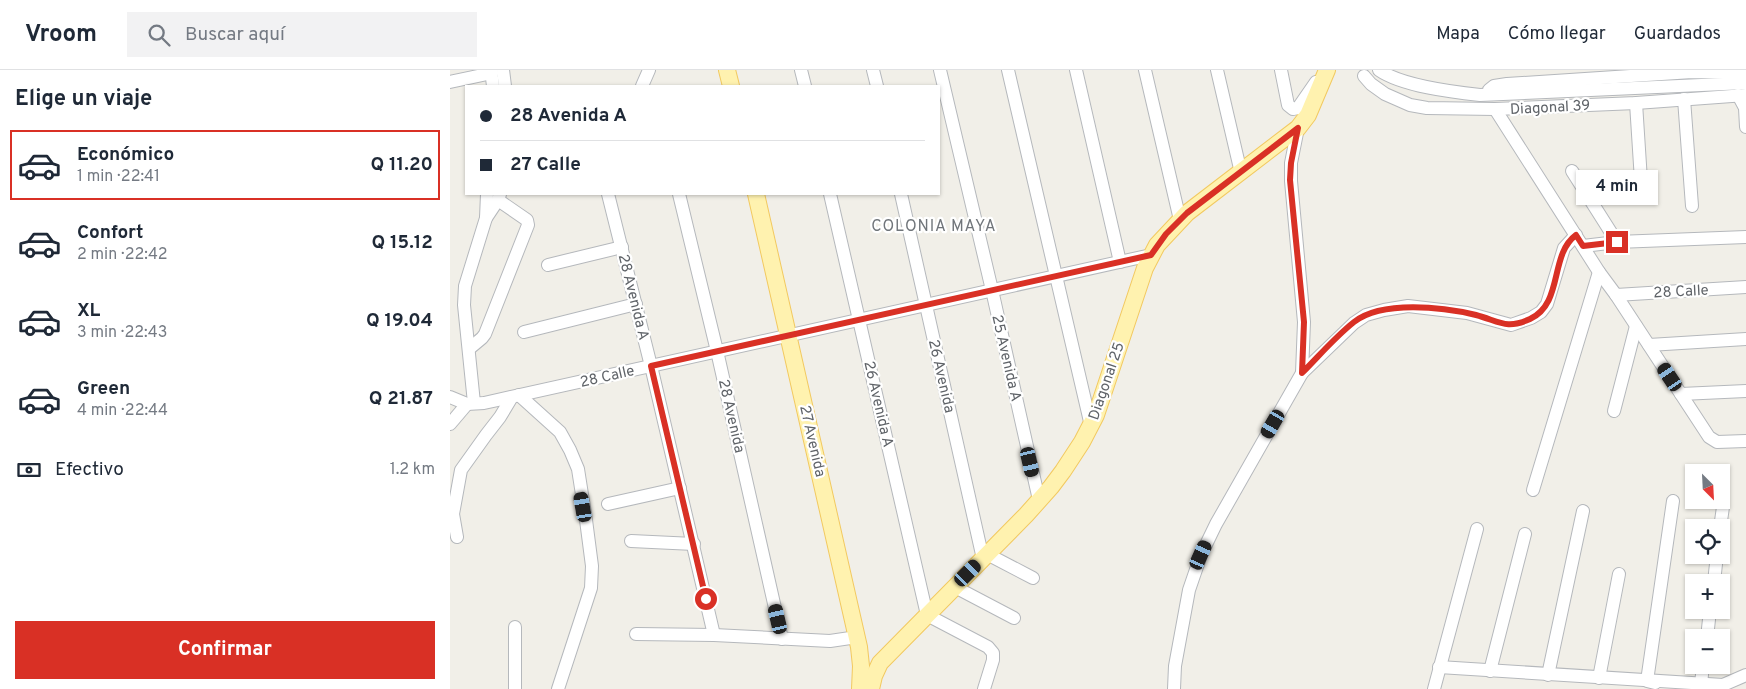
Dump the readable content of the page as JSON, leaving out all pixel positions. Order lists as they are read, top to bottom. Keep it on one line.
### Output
{"streets":{"main road":["Diagonal 25","27 Avenida"],"street":["Diagonal 39","28 Calle","28 Avenida A","25 Avenida A","26 Avenida","26 Avenida A","28 Avenida"]},"crossings":[["28 Calle","28 Avenida A"],["28 Calle","25 Avenida A"],["28 Calle","26 Avenida"],["28 Calle","Diagonal 25"],["28 Calle","26 Avenida A"],["28 Calle","28 Avenida"],["28 Calle","27 Avenida"],["25 Avenida A","Diagonal 25"],["26 Avenida","Diagonal 25"],["Diagonal 25","26 Avenida A"],["Diagonal 25","27 Avenida"]],"districts":["COLONIA MAYA"],"north":"bottom right","page":{"header":"Vroom","search":"Buscar aquí","nav":["Mapa","Cómo llegar","Guardados"],"heading":"Elige un viaje","banner":["28 Avenida A","27 Calle"],"list":[{"name":"Económico","note":"1 min · 22:41","value":"Q 11.20"},{"name":"Confort","note":"2 min · 22:42","value":"Q 15.12"},{"name":"XL","note":"3 min · 22:43","value":"Q 19.04"},{"name":"Green","note":"4 min · 22:44","value":"Q 21.87"}],"bubble":"4 min","pay":["Efectivo","1.2 km"],"map_buttons":["+","−"],"buttons":"Confirmar"}}
